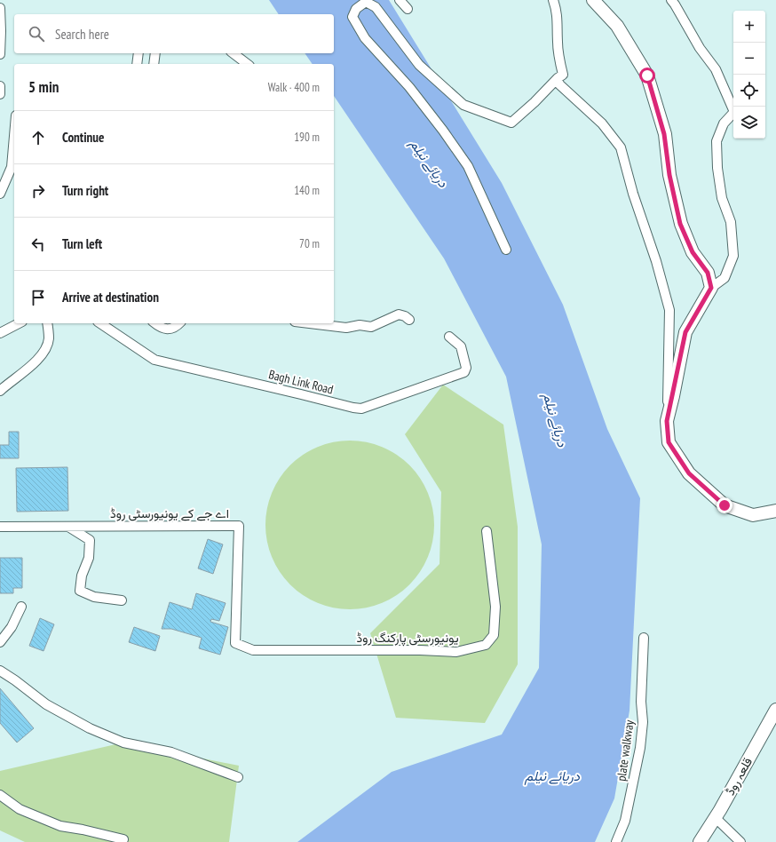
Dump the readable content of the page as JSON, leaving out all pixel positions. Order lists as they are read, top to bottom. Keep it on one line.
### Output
{"streets":{"street":["Bagh Link Road","اے جے کے یونیورسٹی روڈ","یونیورسٹی پارکنگ روڈ","plate walkway","قلعہ روڈ"]},"crossings":[["اے جے کے یونیورسٹی روڈ","یونیورسٹی پارکنگ روڈ"]],"water":["دریائے نیلم"],"page":{"map_buttons":["+","−"],"search":"Search here","heading":["5 min","Walk · 400 m"],"list":[["Continue","190 m"],["Turn right","140 m"],["Turn left","70 m"],"Arrive at destination"]}}
